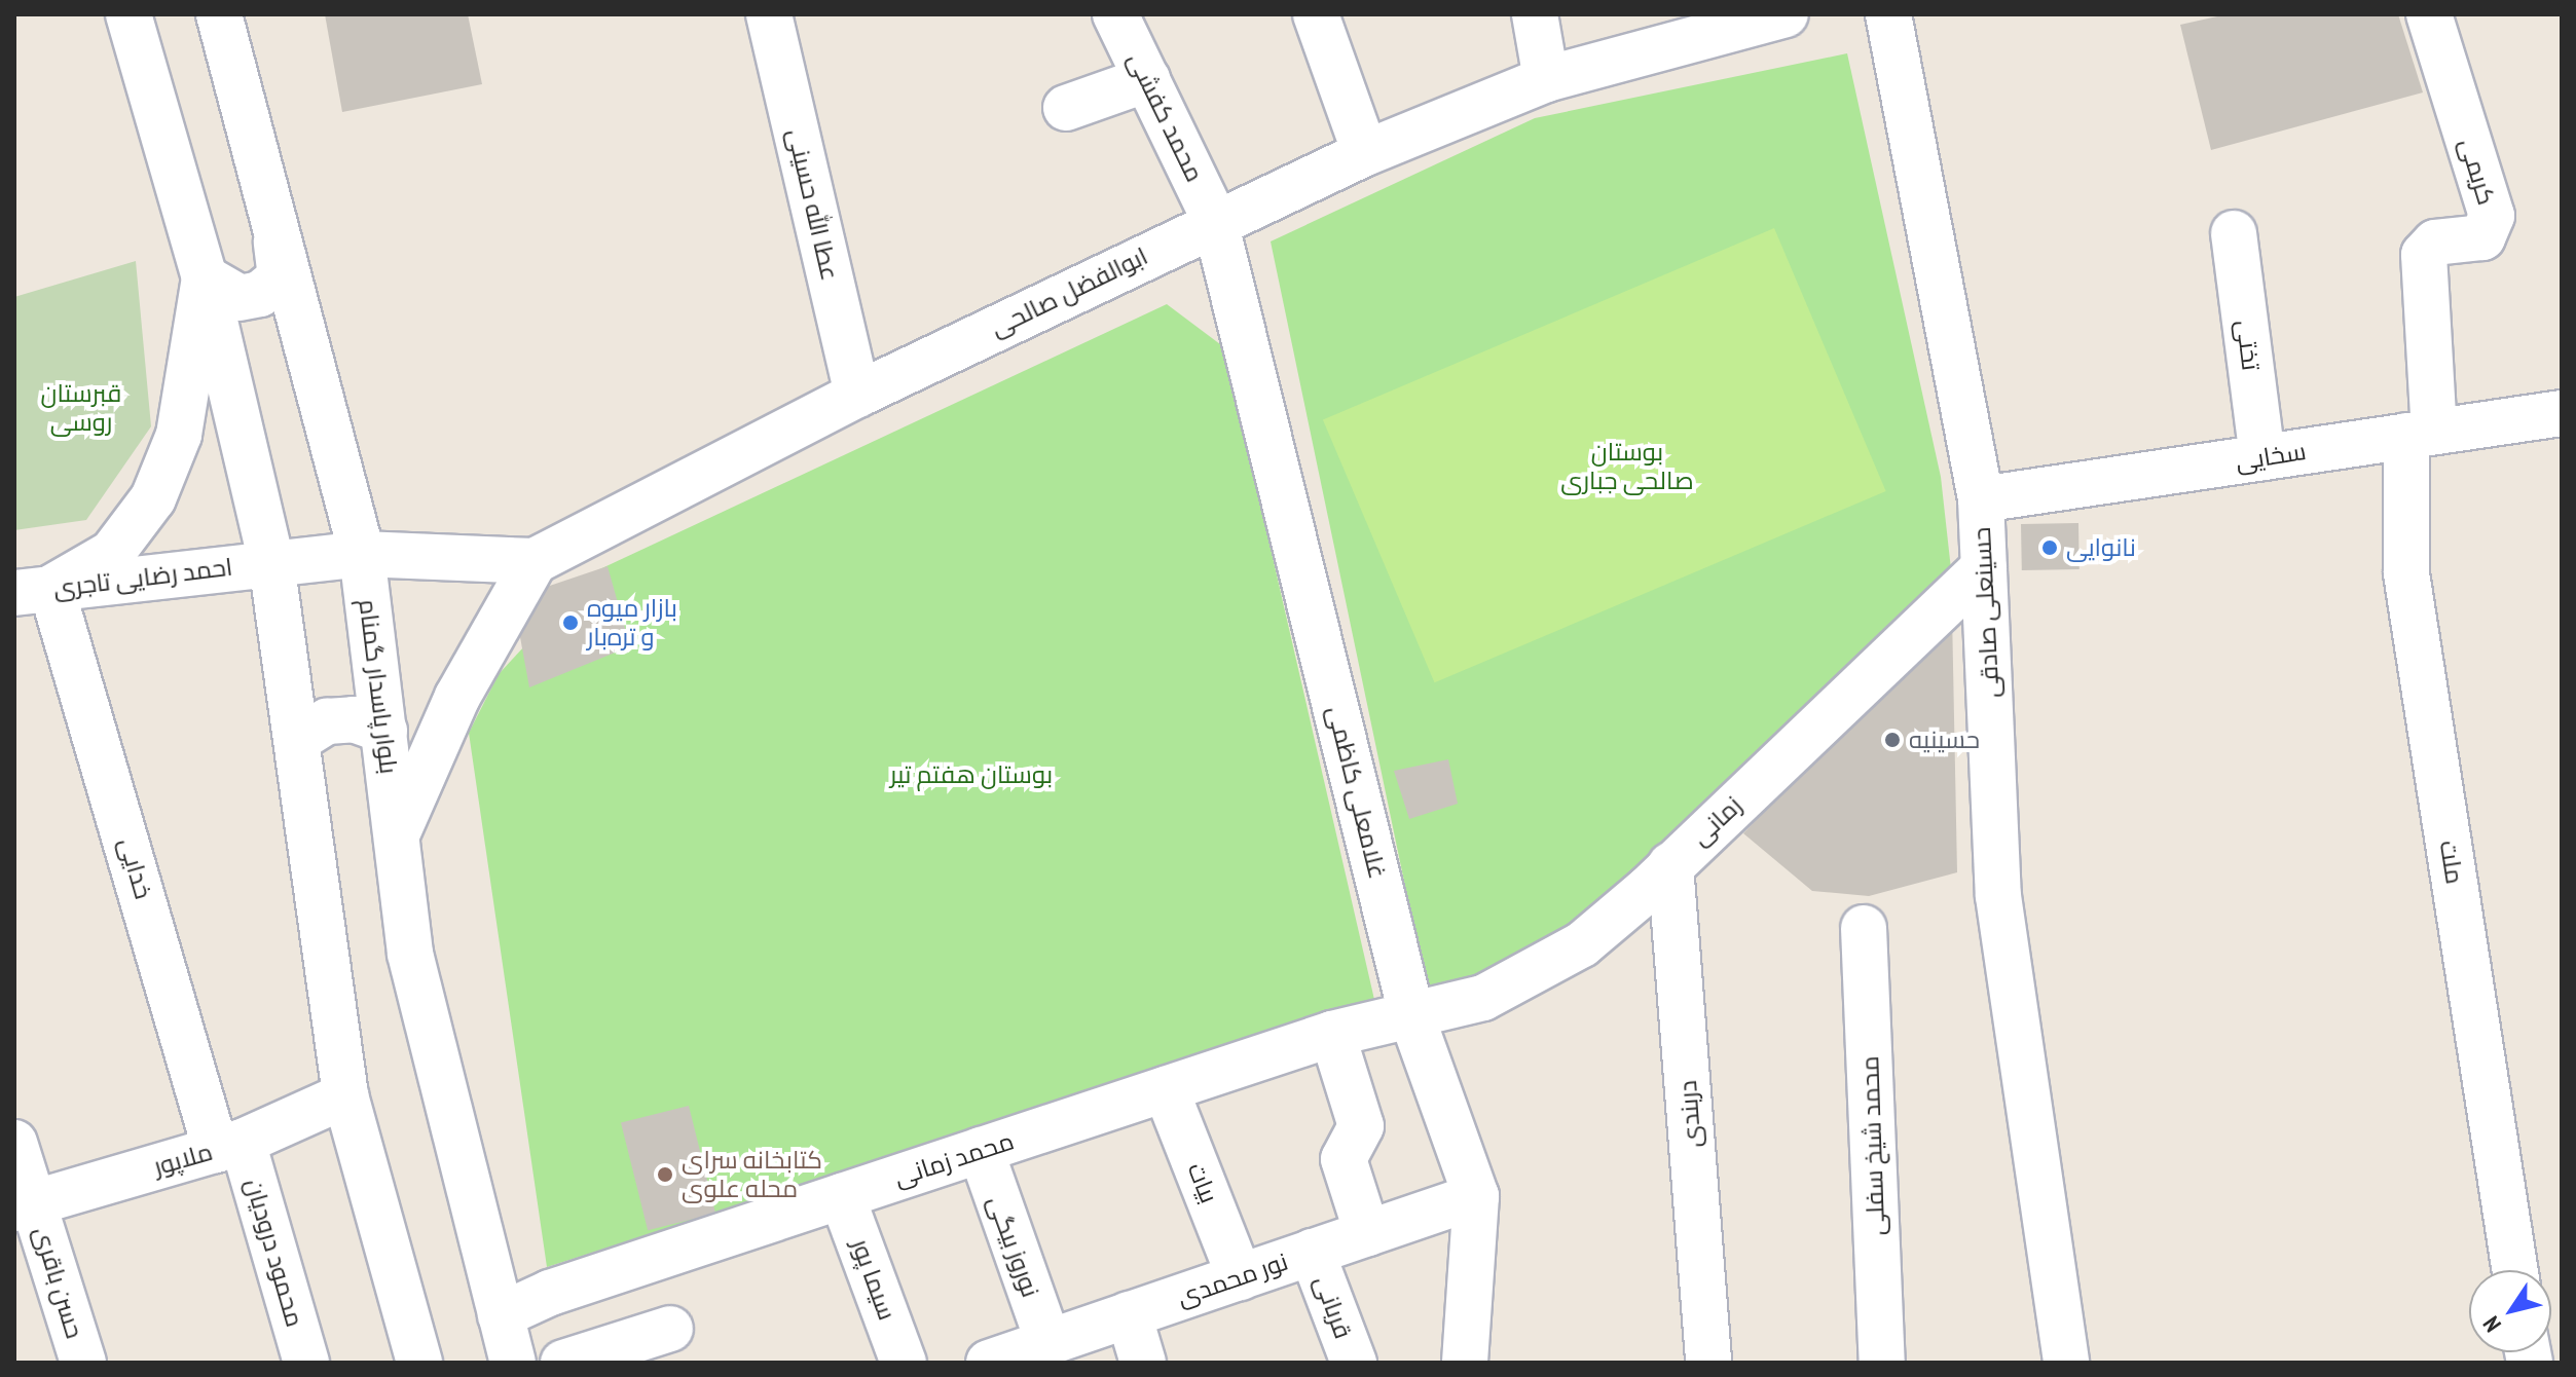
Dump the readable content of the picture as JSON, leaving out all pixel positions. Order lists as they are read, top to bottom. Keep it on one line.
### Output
{"streets":{"street":["محمد کفشی","کریمی","عطا الله حسینی","ابوالفضل صالحی","تختی","سخایی","احمد رضایی تاجری","حسینعلی صادقی","بلوار پاسدار گمنام","غلامعلی کاظمی","زمانی","ملت","خدایی","دربندی","محمد شیخ سفلی","ملاپور","محمد زمانی","بیات","نوروز بیگی","محمود درودیان","سیما پور","نور محمدی","حسن باقری","قربانی"]},"crossings":[["محمد کفشی","ابوالفضل صالحی"],["محمد کفشی","غلامعلی کاظمی"],["کریمی","سخایی"],["کریمی","ملت"],["عطا الله حسینی","ابوالفضل صالحی"],["ابوالفضل صالحی","احمد رضایی تاجری"],["ابوالفضل صالحی","بلوار پاسدار گمنام"],["ابوالفضل صالحی","غلامعلی کاظمی"],["تختی","سخایی"],["سخایی","حسینعلی صادقی"],["سخایی","ملت"],["احمد رضایی تاجری","بلوار پاسدار گمنام"],["احمد رضایی تاجری","خدایی"],["حسینعلی صادقی","زمانی"],["بلوار پاسدار گمنام","محمد زمانی"],["غلامعلی کاظمی","زمانی"],["غلامعلی کاظمی","محمد زمانی"],["غلامعلی کاظمی","نور محمدی"],["زمانی","دربندی"],["زمانی","محمد زمانی"],["خدایی","ملاپور"],["خدایی","محمود درودیان"],["ملاپور","محمود درودیان"],["ملاپور","حسن باقری"],["محمد زمانی","بیات"],["محمد زمانی","نوروز بیگی"],["محمد زمانی","سیما پور"],["بیات","نور محمدی"],["نوروز بیگی","نور محمدی"],["نور محمدی","قربانی"]],"parks":["قبرستان روسی","بوستان صالحی جباری","بوستان هفتم تیر"],"places":["نانوایی","بازار میوه و تره‌بار","حسینیه","کتابخانه سرای محله علوی"],"north":"bottom left"}
